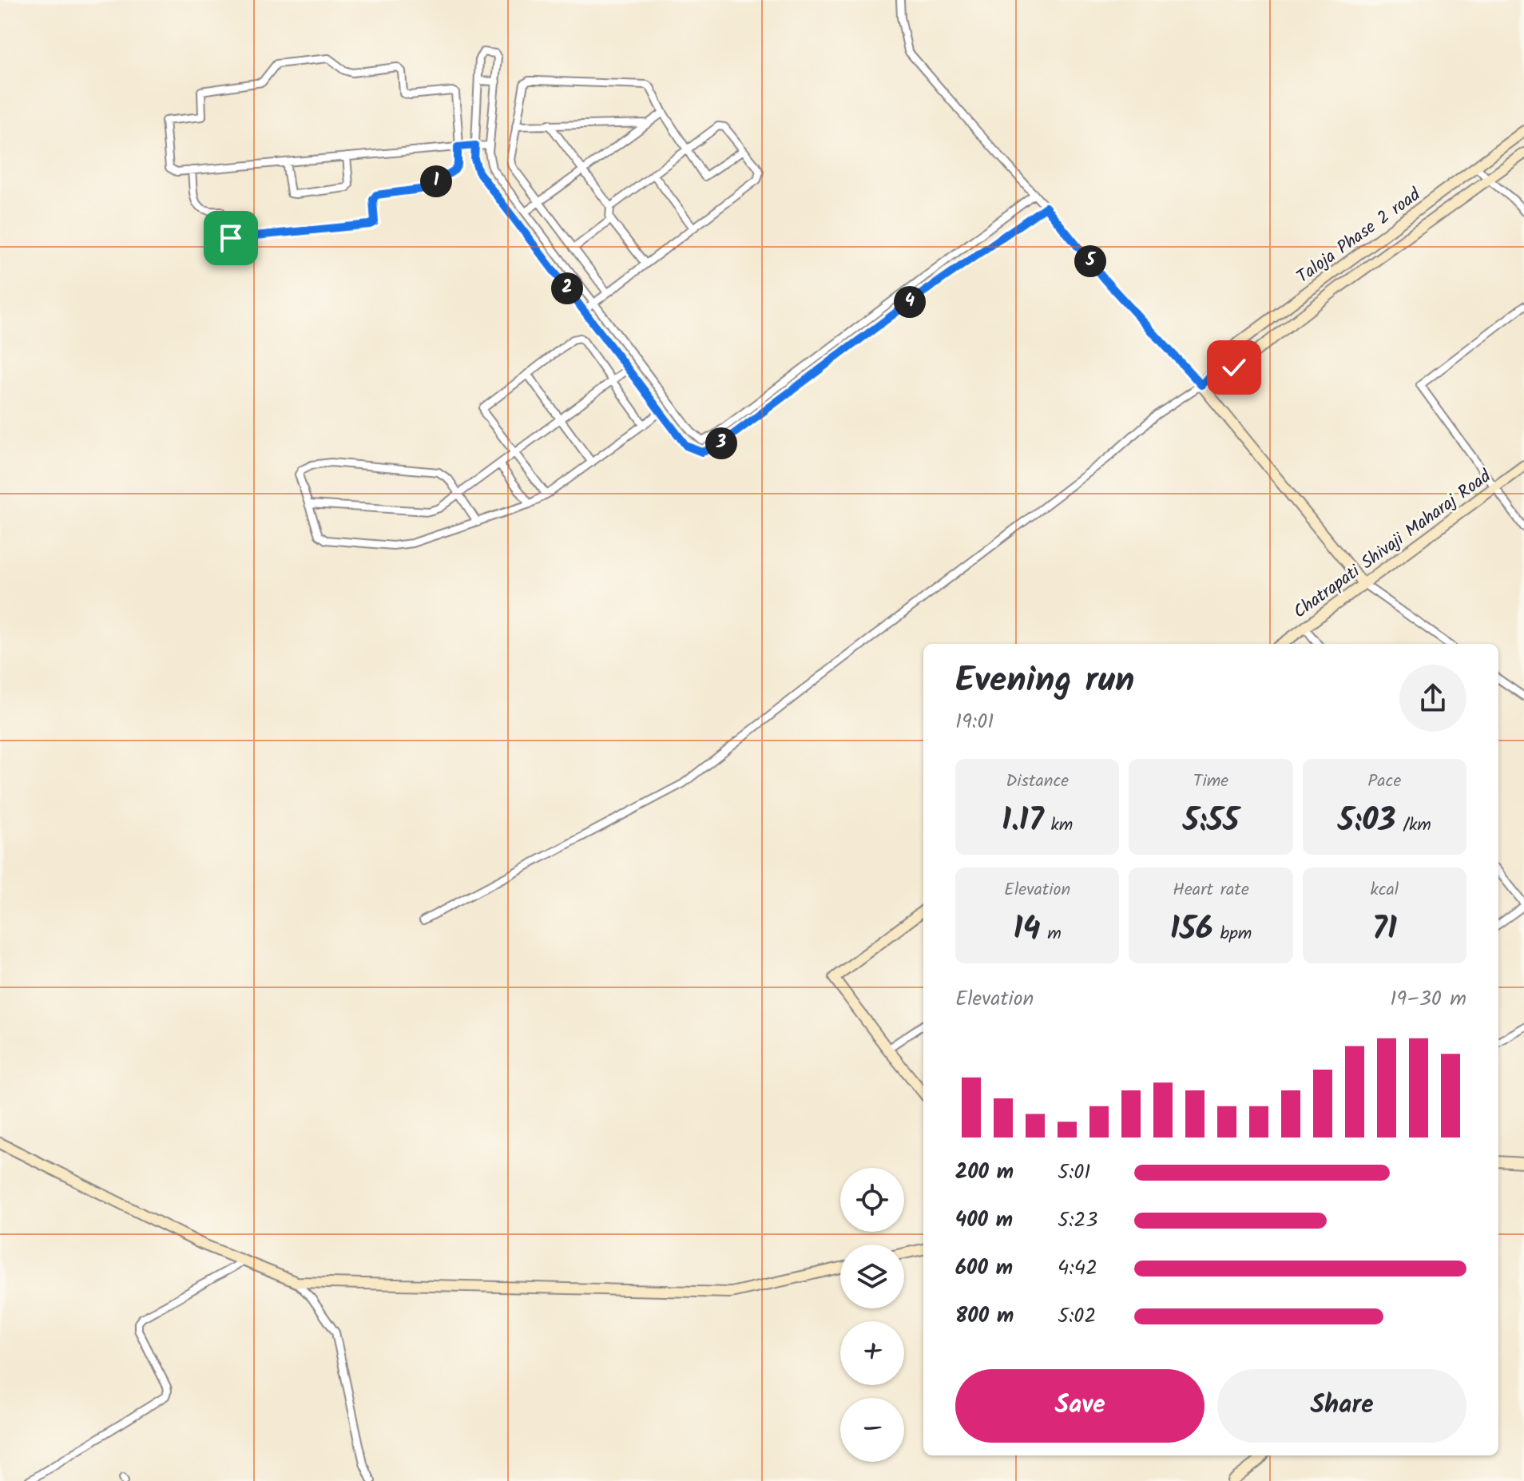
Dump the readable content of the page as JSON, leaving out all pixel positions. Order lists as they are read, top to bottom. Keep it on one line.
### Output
{"streets":{"street":["Taloja Phase 2 road","Chatrapati Shivaji Maharaj Road"]},"page":{"pins":["1","5","2","4","3"],"heading":["Evening run","19:01"],"stats":[["Distance","1.17 km"],["Time","5:55"],["Pace","5:03 /km"],["Elevation","14 m"],["Heart rate","156 bpm"],["kcal","71"]],"chart":["Elevation","19–30 m"],"list":[{"name":"200 m","note":"5:01"},{"name":"400 m","note":"5:23"},{"name":"600 m","note":"4:42"},{"name":"800 m","note":"5:02"}],"map_buttons":["+","−"],"buttons":["Save","Share"]}}
